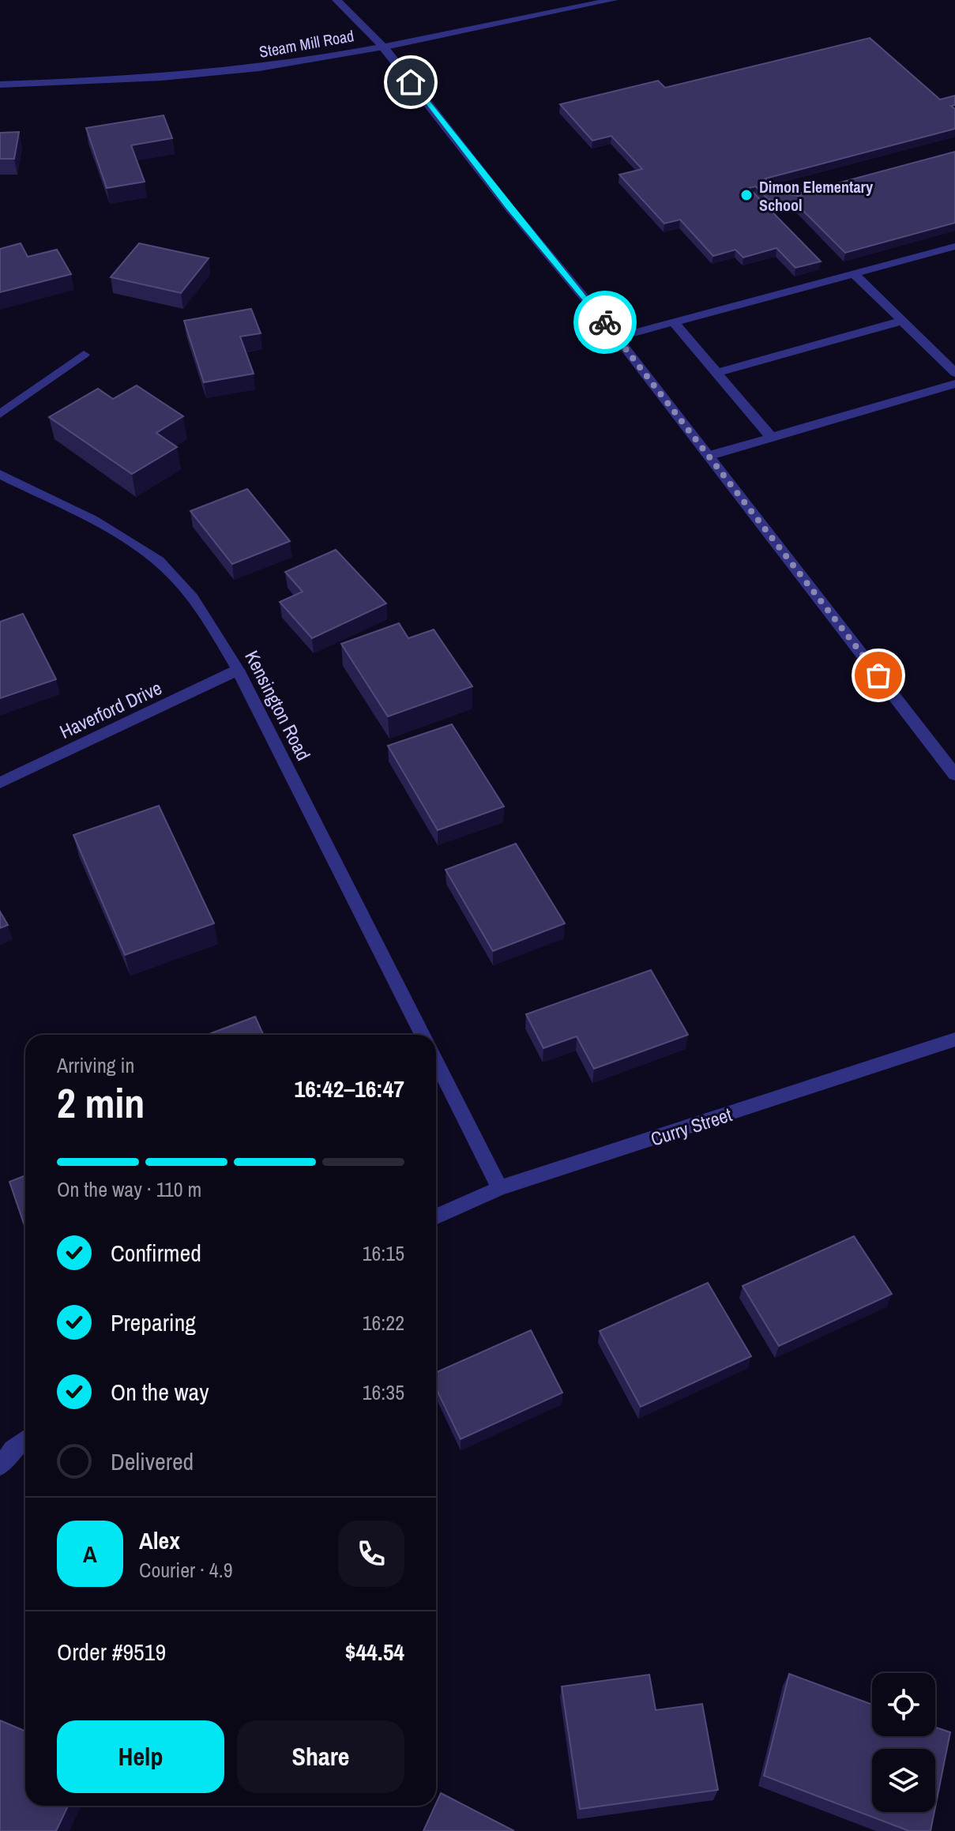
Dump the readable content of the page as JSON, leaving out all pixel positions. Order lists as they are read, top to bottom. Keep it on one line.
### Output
{"streets":{"street":["Steam Mill Road","Kensington Road","Haverford Drive","Curry Street"]},"crossings":[["Kensington Road","Haverford Drive"]],"places":["Dimon Elementary School"],"page":{"heading":["2 min","Arriving in","16:42–16:47"],"panel":["Alex","Courier · 4.9","Order #9519","$44.54"],"bar":"On the way · 110 m","list":[["Confirmed","16:15"],["Preparing","16:22"],["On the way","16:35"],"Delivered"],"round":"A","buttons":["Help","Share"]}}
